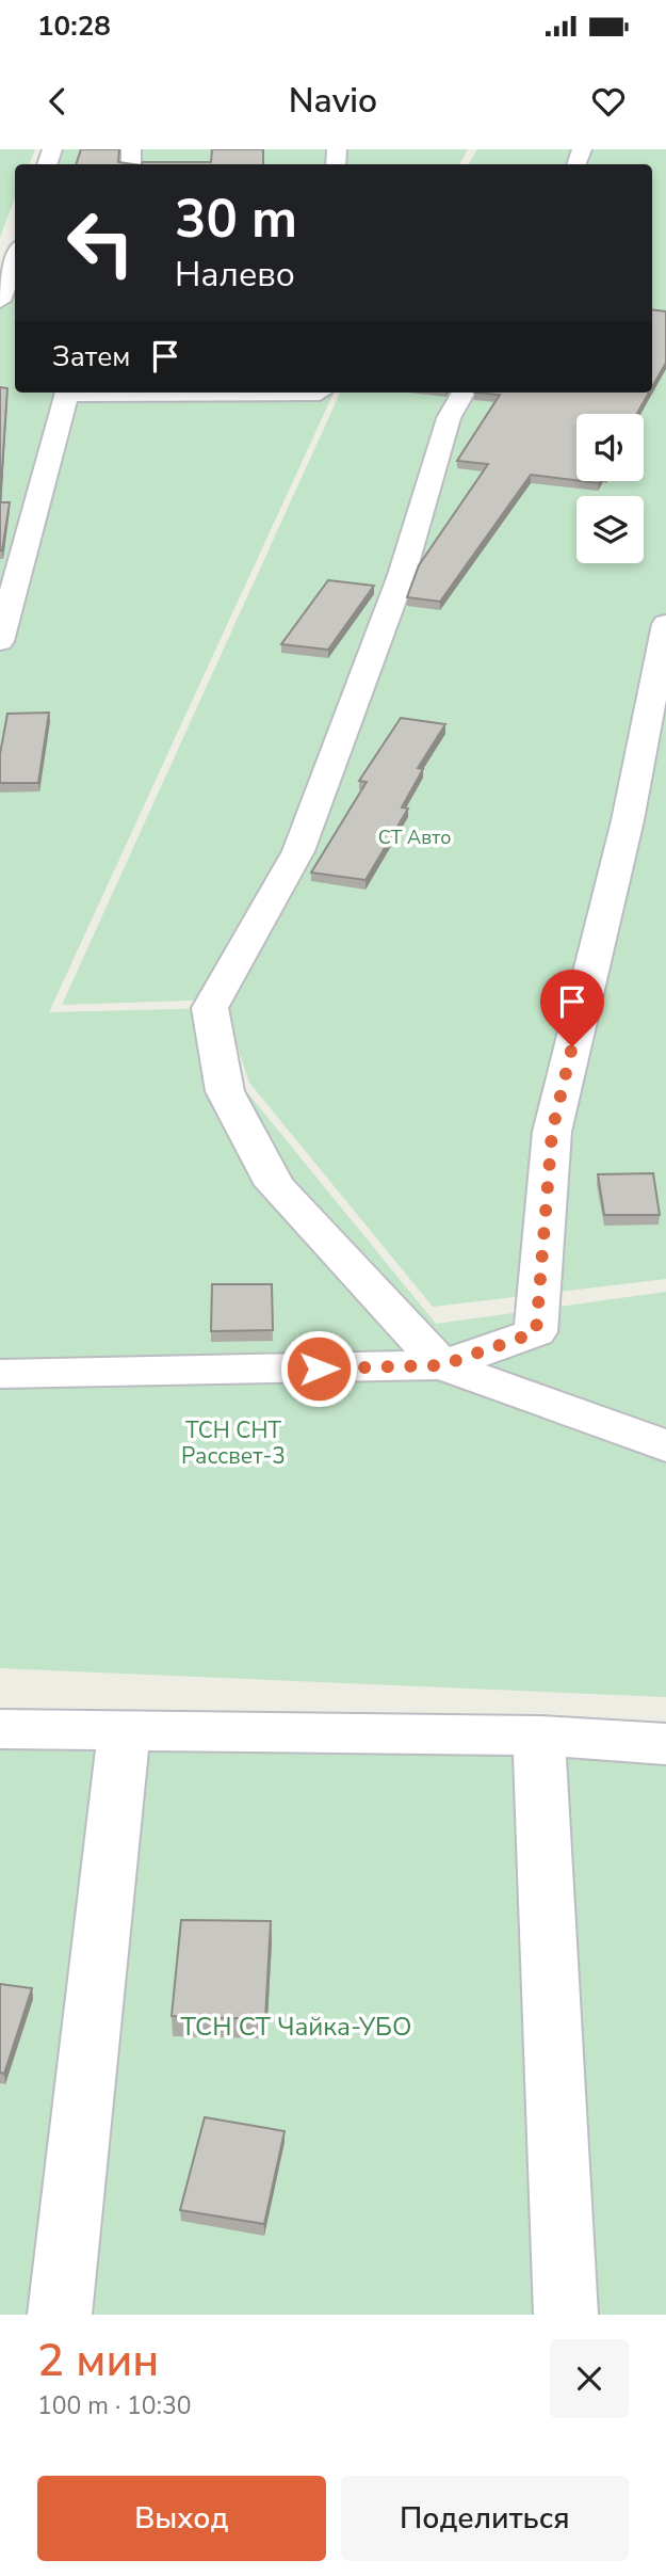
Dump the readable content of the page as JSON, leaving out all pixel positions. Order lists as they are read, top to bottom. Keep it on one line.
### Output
{"parks":["СТ Авто","ТСН СНТ Рассвет-3","ТСН СТ Чайка-УБО"],"page":{"status":"10:28","header":"Navio","turn":["30 m","Налево"],"then":"Затем","heading":["2 мин","100 m · 10:30"],"buttons":["Выход","Поделиться"]}}
